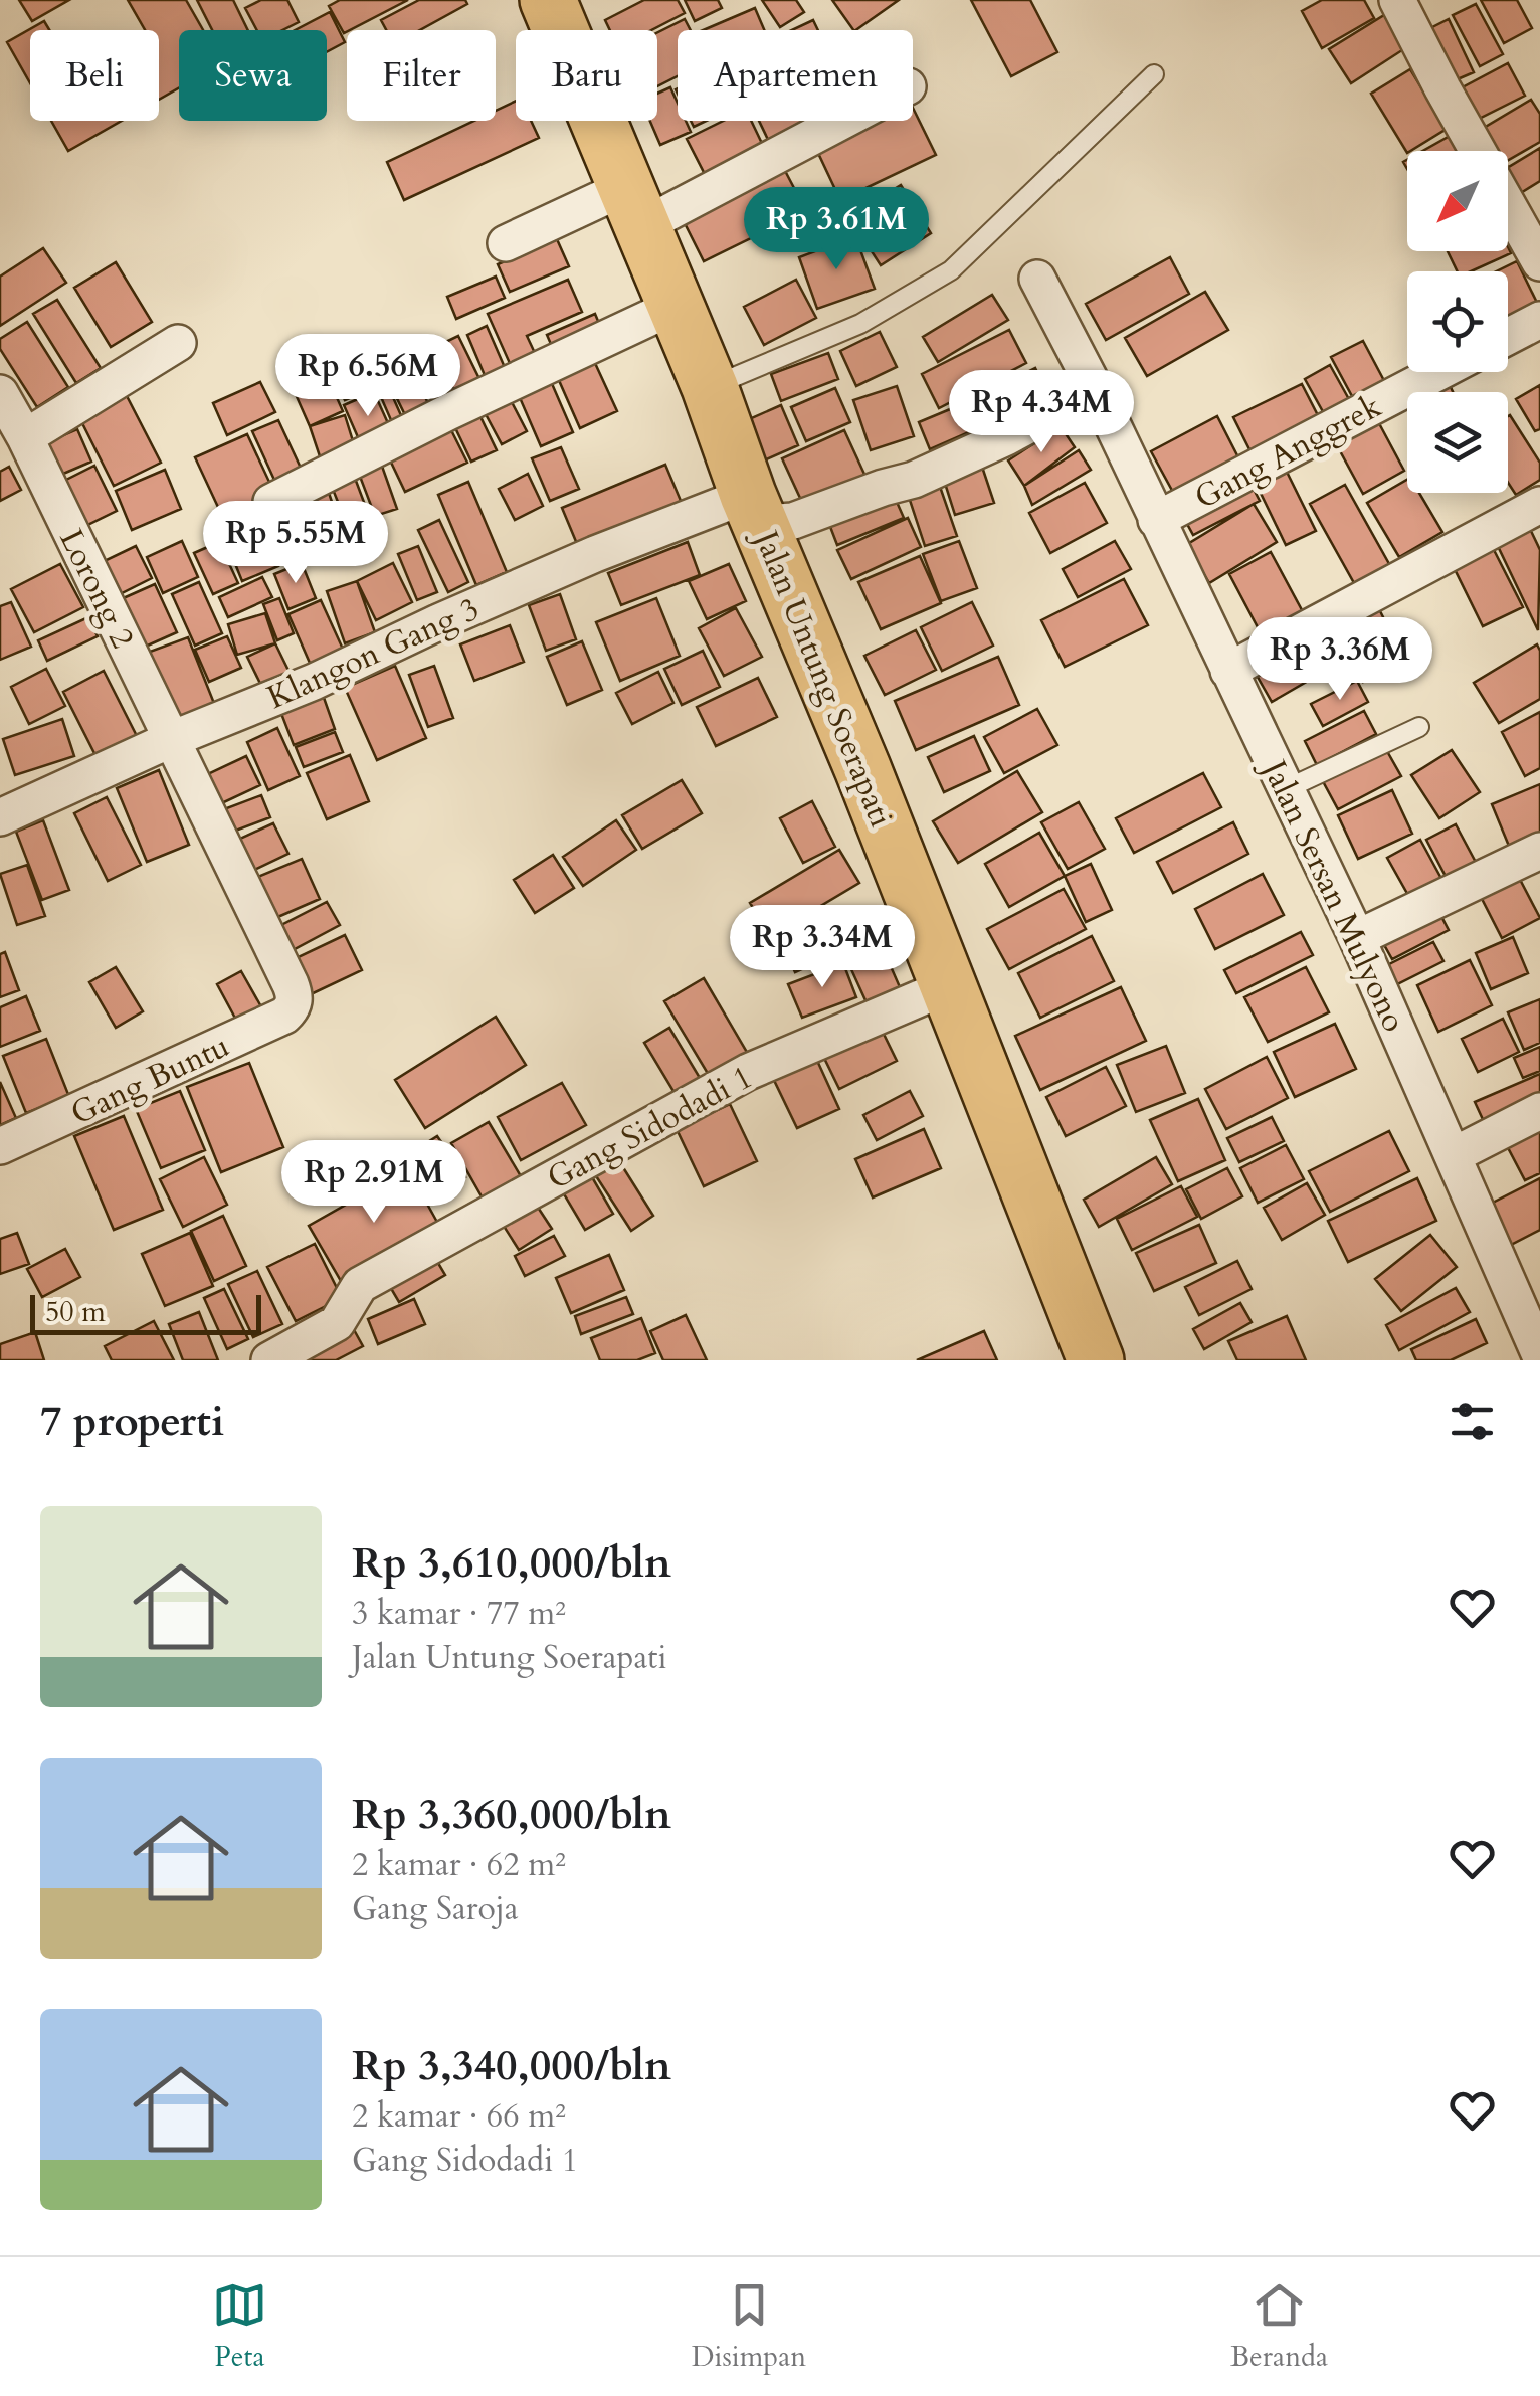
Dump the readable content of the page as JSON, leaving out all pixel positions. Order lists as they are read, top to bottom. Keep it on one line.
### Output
{"streets":{"highway":["Jalan Untung Soerapati"],"street":["Gang Anggrek","Lorong 2","Klangon Gang 3","Jalan Sersan Mulyono","Gang Buntu","Gang Sidodadi 1"]},"crossings":[["Gang Anggrek","Jalan Sersan Mulyono"],["Lorong 2","Klangon Gang 3"],["Lorong 2","Gang Buntu"],["Klangon Gang 3","Jalan Untung Soerapati"],["Klangon Gang 3","Jalan Sersan Mulyono"],["Jalan Untung Soerapati","Gang Sidodadi 1"]],"scale_bar":"50 m","north":"bottom left","page":{"chip":["Beli","Sewa","Filter","Baru","Apartemen"],"price":["Rp 3.61M","Rp 6.56M","Rp 4.34M","Rp 5.55M","Rp 3.36M","Rp 3.34M","Rp 2.91M"],"scale":"50 m","heading":"7 properti","list":[{"name":"Rp 3,610,000/bln","note":"3 kamar · 77 m² · Jalan Untung Soerapati"},{"name":"Rp 3,360,000/bln","note":"2 kamar · 62 m² · Gang Saroja"},{"name":"Rp 3,340,000/bln","note":"2 kamar · 66 m² · Gang Sidodadi 1"}],"tabs":["Peta","Disimpan","Beranda"]}}
